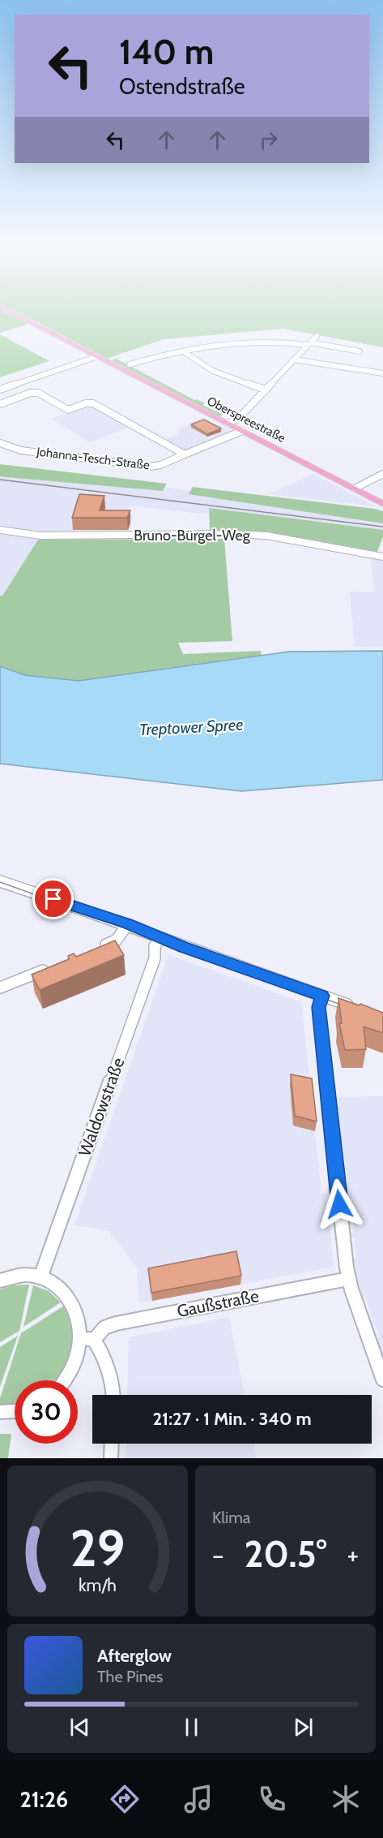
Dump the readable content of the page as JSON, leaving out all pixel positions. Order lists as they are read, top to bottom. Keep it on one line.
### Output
{"streets":{"main road":["Oberspreestraße"],"street":["Johanna-Tesch-Straße","Bruno-Bürgel-Weg","Waldowstraße","Gaußstraße"]},"crossings":[["Oberspreestraße","Johanna-Tesch-Straße"]],"water":["Treptower Spree"],"page":{"turn":["140 m","Ostendstraße"],"limit":"30","trip":"21:27 · 1 Min. · 340 m","tile":"Klima","heat":["−","20.5°","+"],"song":["Afterglow","The Pines"],"tabs":"21:26","gauge":["29","km/h"]}}
